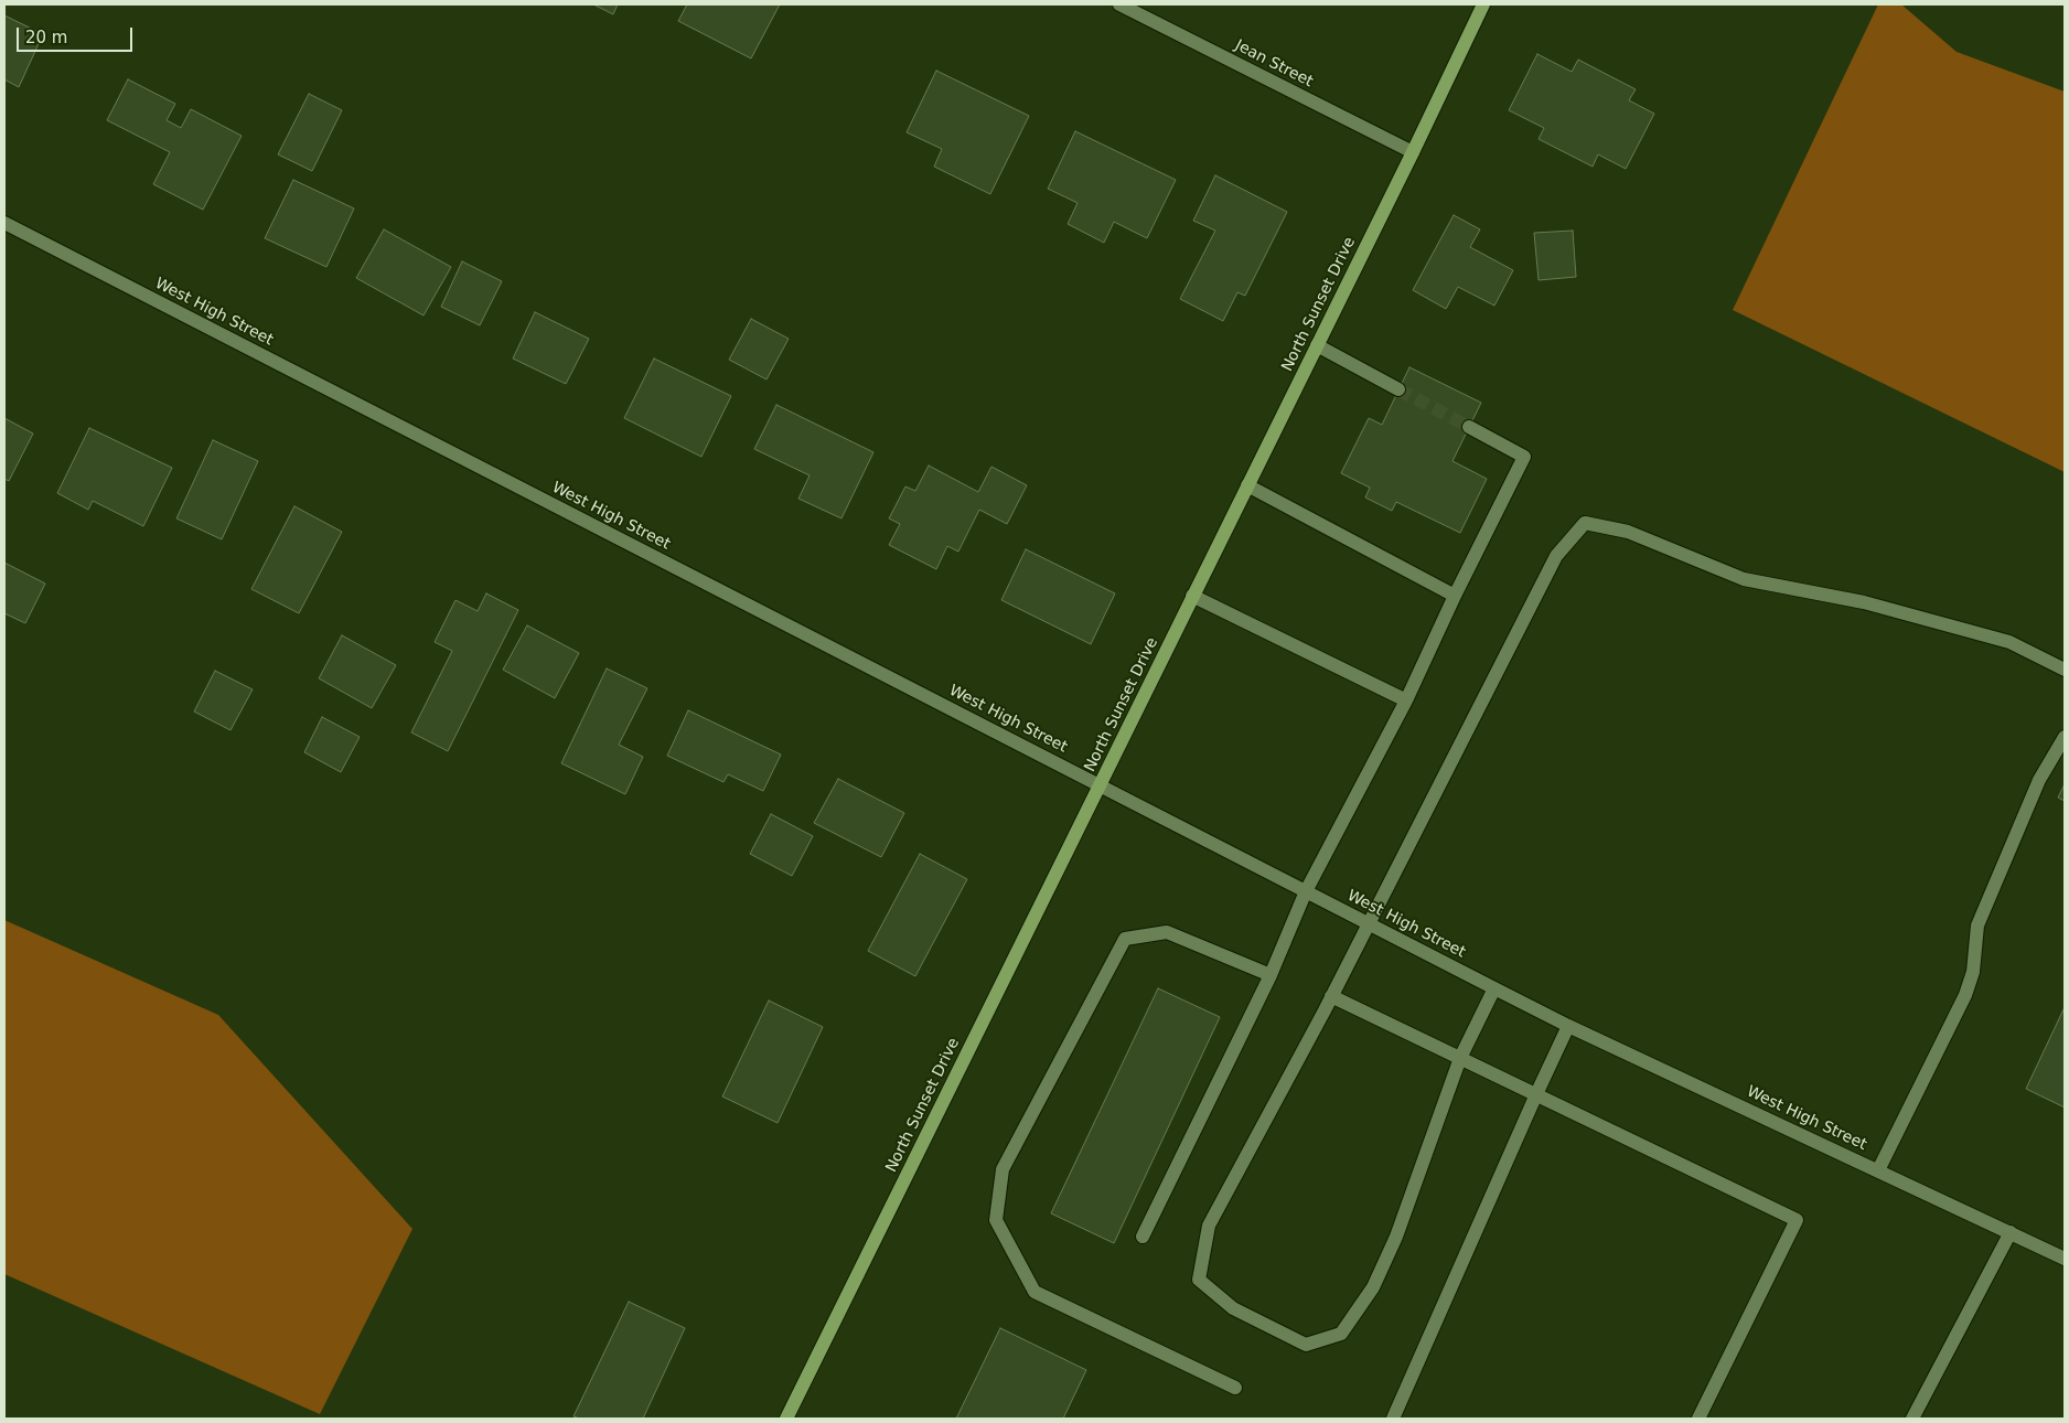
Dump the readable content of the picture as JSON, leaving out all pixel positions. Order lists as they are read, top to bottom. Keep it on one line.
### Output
{"streets":{"main road":["North Sunset Drive"],"street":["Jean Street","West High Street"]},"crossings":[["Jean Street","North Sunset Drive"],["North Sunset Drive","West High Street"]],"scale_bar":"20 m"}
